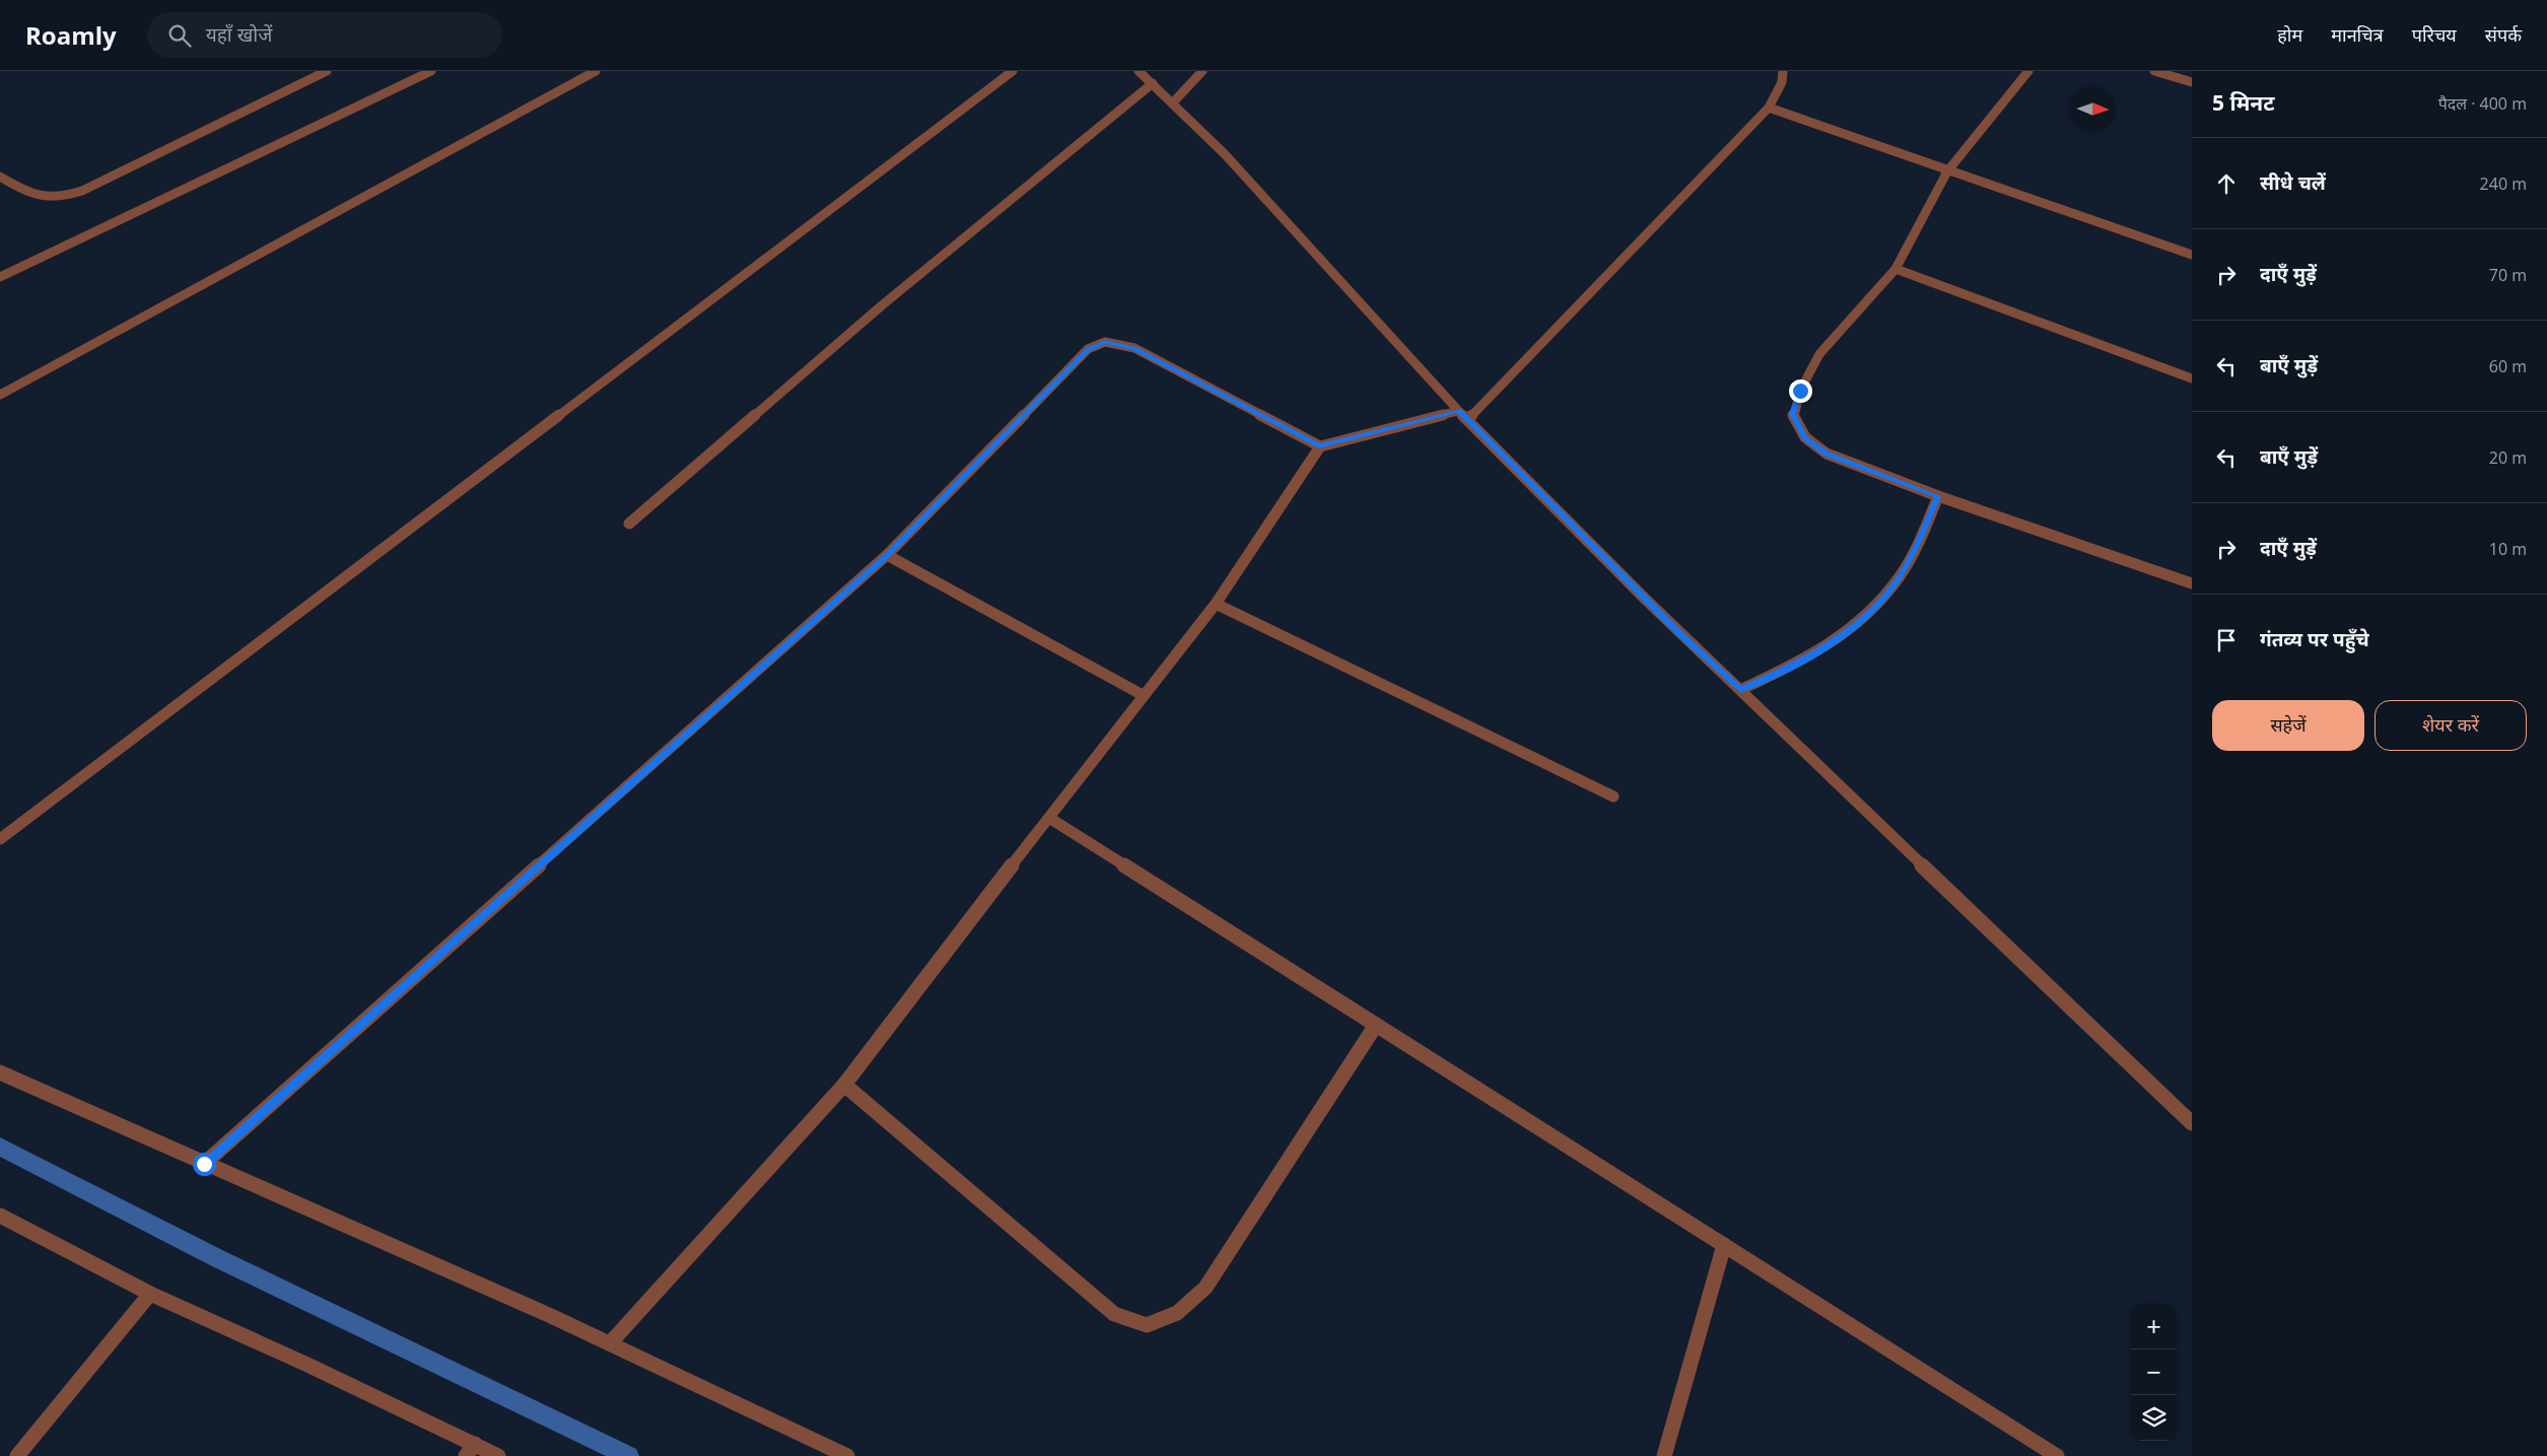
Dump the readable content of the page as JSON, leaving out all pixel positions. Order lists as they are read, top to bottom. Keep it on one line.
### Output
{"north":"right","page":{"header":"Roamly","search":"यहाँ खोजें","nav":["होम","मानचित्र","परिचय","संपर्क"],"heading":["5 मिनट","पैदल · 400 m"],"list":[["सीधे चलें","240 m"],["दाएँ मुड़ें","70 m"],["बाएँ मुड़ें","60 m"],["बाएँ मुड़ें","20 m"],["दाएँ मुड़ें","10 m"],"गंतव्य पर पहुँचे"],"buttons":["सहेजें","शेयर करें"],"map_buttons":["+","−"]}}
